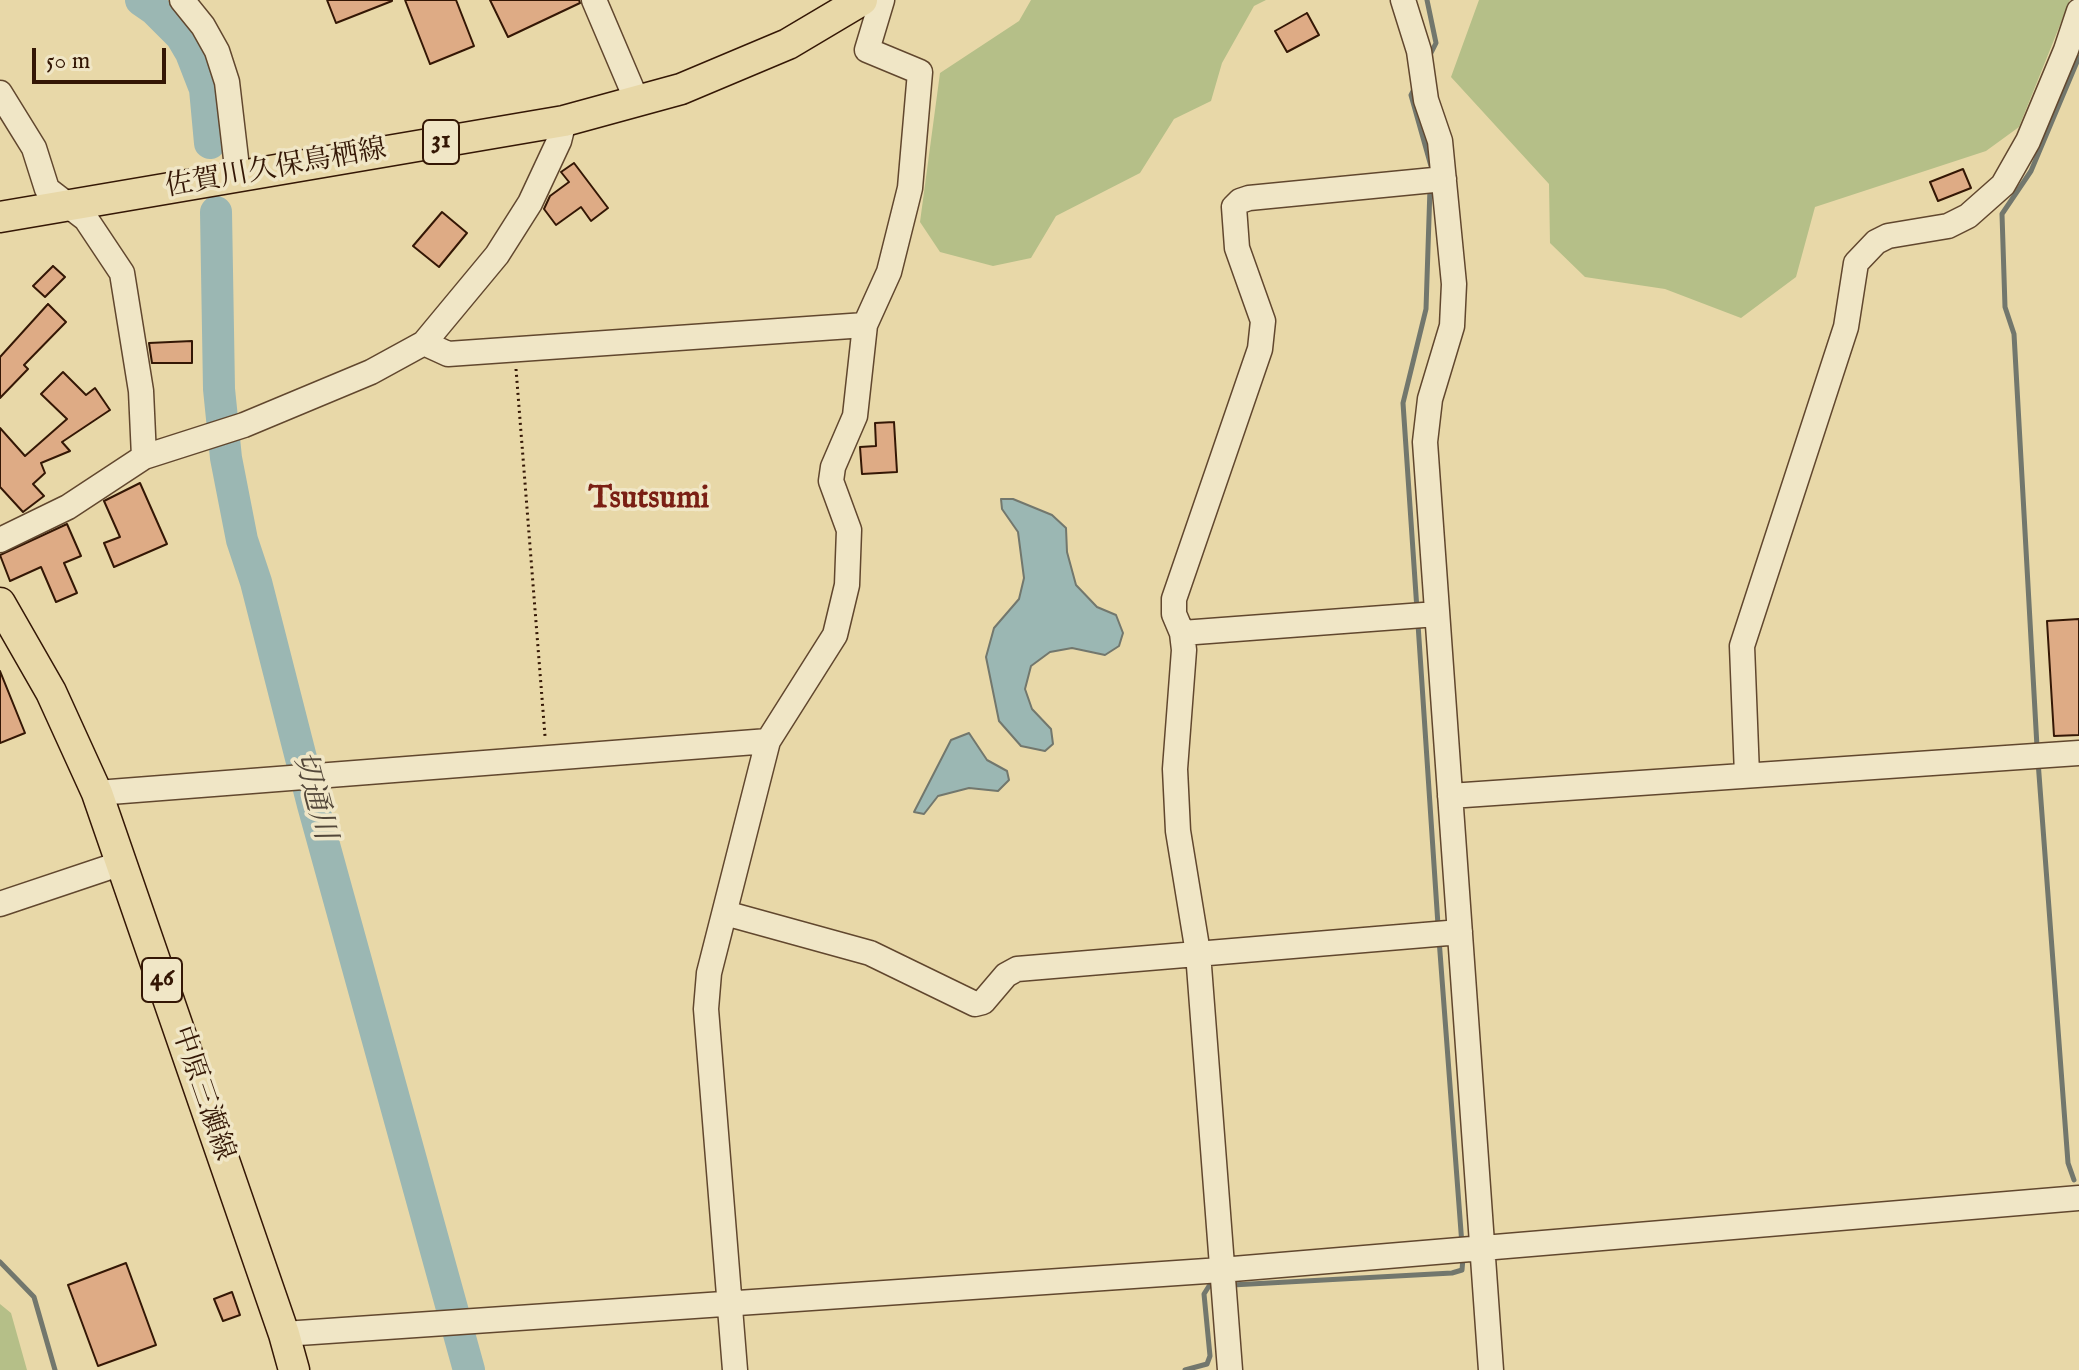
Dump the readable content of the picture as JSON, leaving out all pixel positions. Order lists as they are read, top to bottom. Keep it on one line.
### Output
{"streets":{"main road":["31","佐賀川久保鳥栖線","46","中原三瀬線"]},"districts":["Tsutsumi"],"water":["切通川"],"scale_bar":"50 m"}
